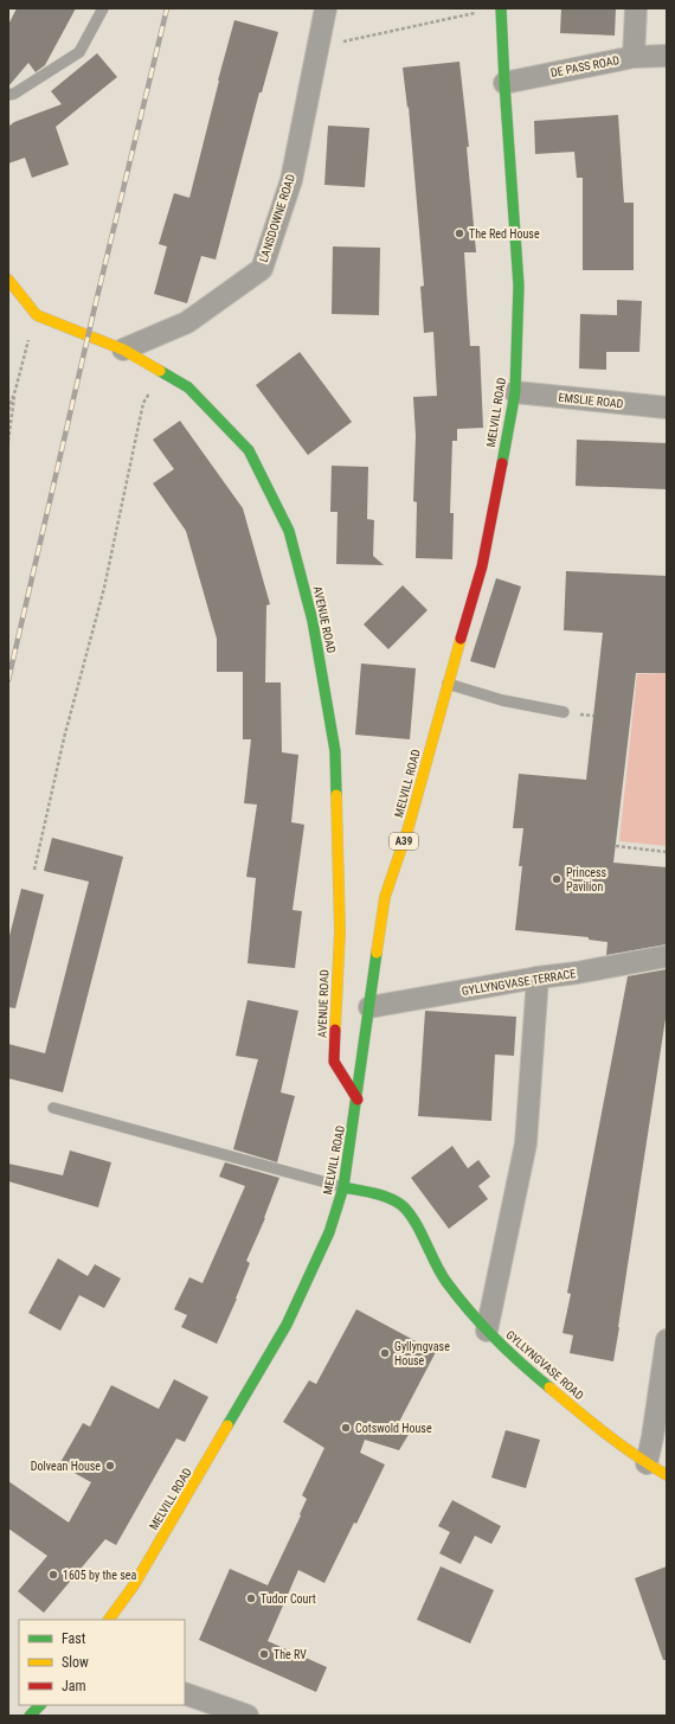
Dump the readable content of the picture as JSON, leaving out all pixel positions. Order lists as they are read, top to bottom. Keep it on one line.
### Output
{"streets":{"main road":["MELVILL ROAD","AVENUE ROAD","A39","GYLLYNGVASE ROAD"],"street":["DE PASS ROAD","LANSDOWNE ROAD","EMSLIE ROAD","GYLLYNGVASE TERRACE"]},"crossings":[["DE PASS ROAD","MELVILL ROAD"],["LANSDOWNE ROAD","AVENUE ROAD"],["EMSLIE ROAD","MELVILL ROAD"],["MELVILL ROAD","AVENUE ROAD"],["MELVILL ROAD","GYLLYNGVASE TERRACE"],["MELVILL ROAD","GYLLYNGVASE ROAD"]],"places":["The Red House","Princess Pavilion","Gyllyngvase House","Cotswold House","Dolvean House","1605 by the sea","Tudor Court","The RV"],"legend":["Fast","Slow","Jam"]}
